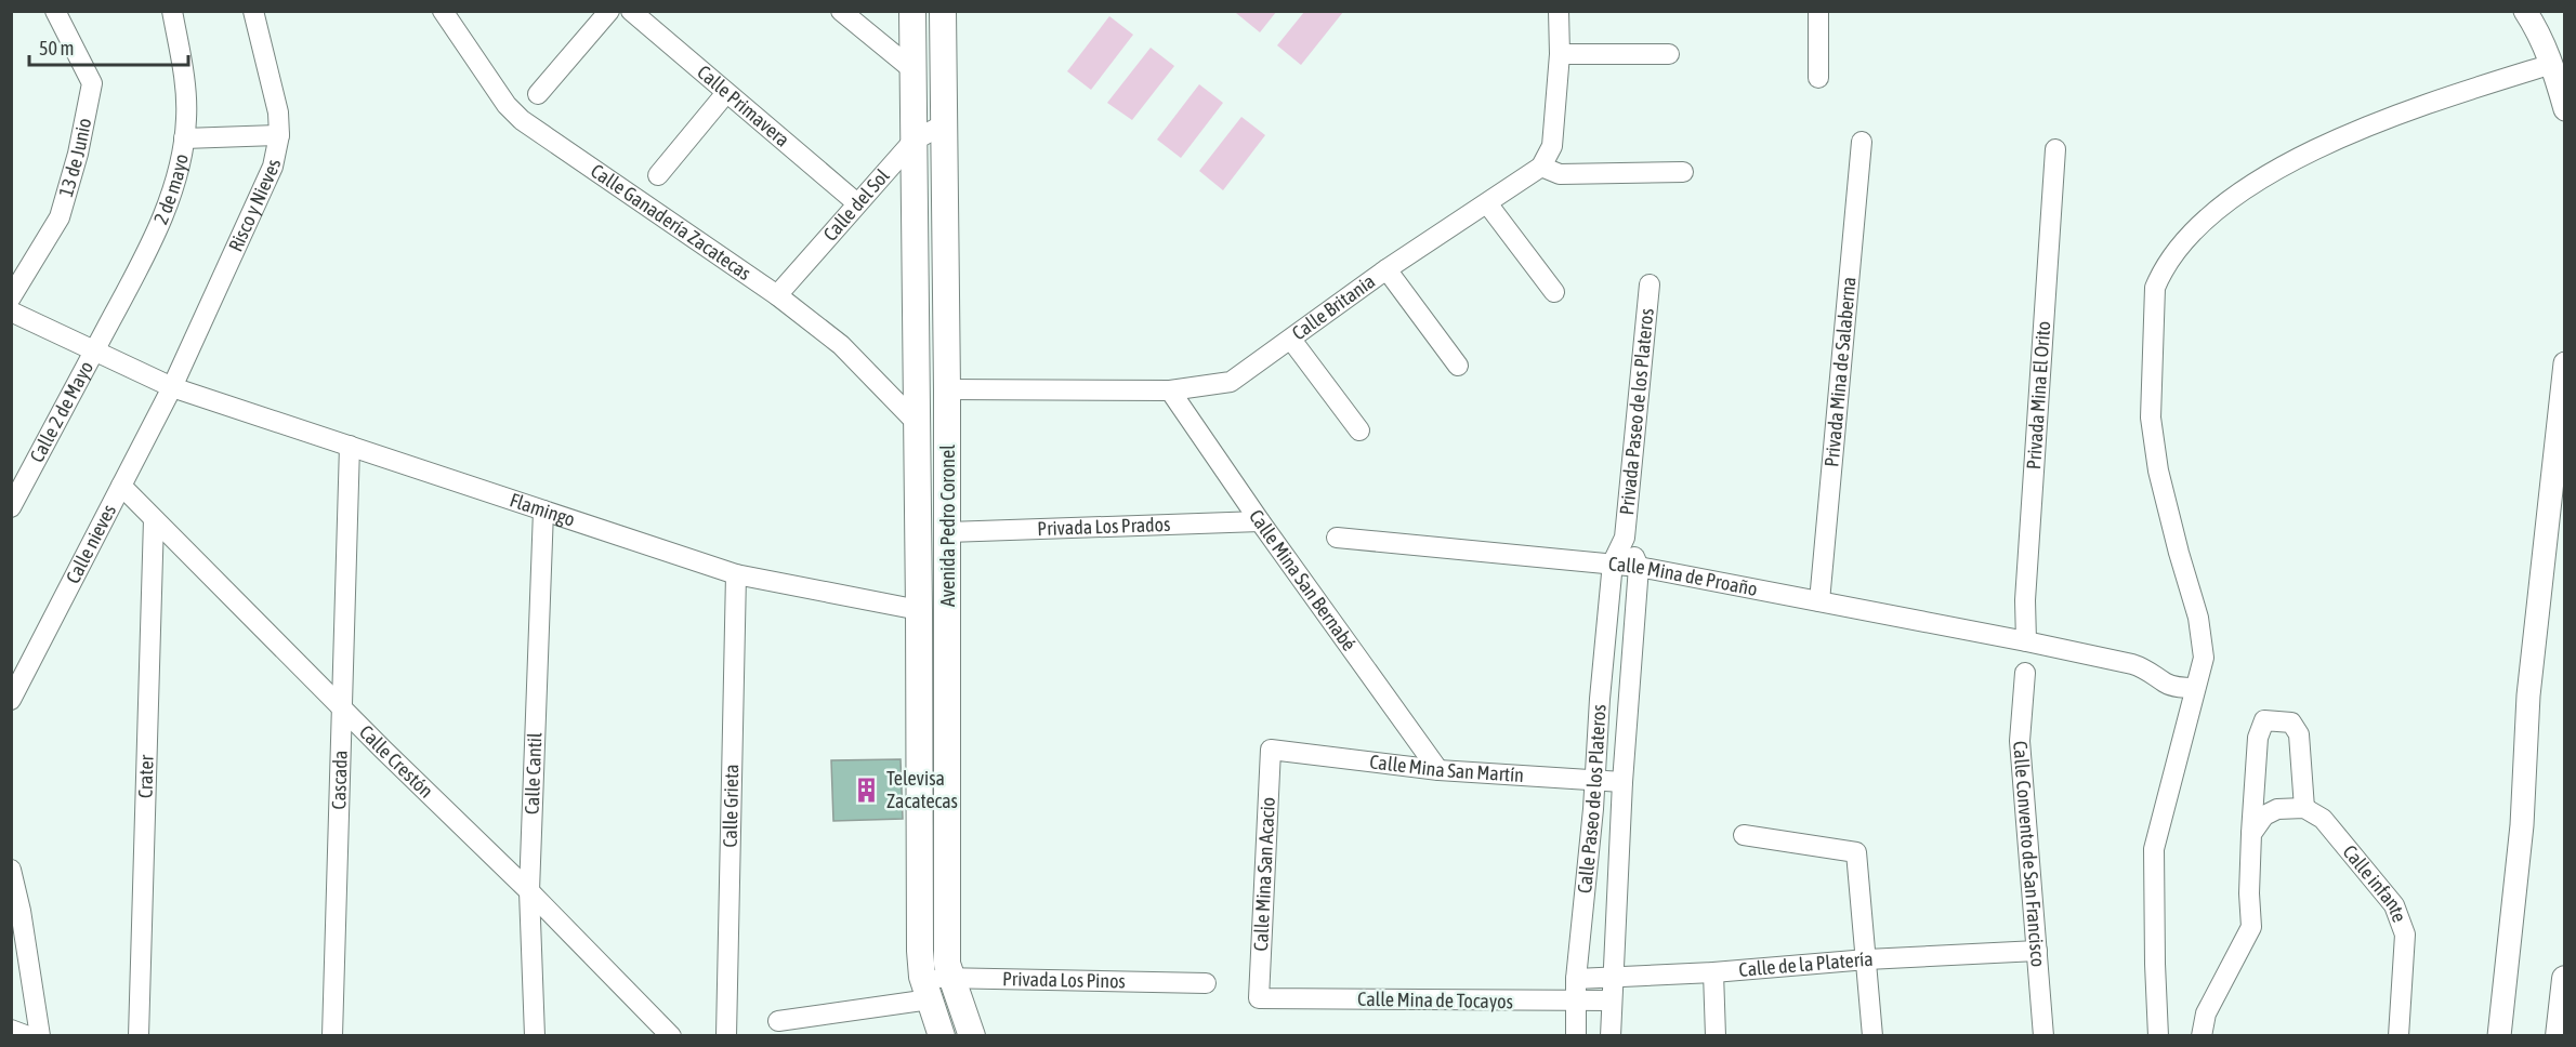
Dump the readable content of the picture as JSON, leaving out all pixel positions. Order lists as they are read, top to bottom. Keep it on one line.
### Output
{"streets":{"main road":["Avenida Pedro Coronel"],"street":["Calle Primavera","13 de Junio","2 de mayo","Risco y Nieves","Calle del Sol","Calle Ganadería Zacatecas","Calle Britania","Privada Mina de Salaberna","Privada Mina El Orito","Privada Paseo de los Plateros","Calle 2 de Mayo","Flamingo","Privada Los Prados","Calle nieves","Calle Mina de Proaño","Calle Mina San Bernabé","Calle Crestón","Calle Mina San Martín","Calle Cantil","Crater","Cascada","Calle Paseo de los Plateros","Calle Grieta","Calle Convento de San Francisco","Calle Mina San Acacio","Calle infante","Calle de la Platería","Privada Los Pinos","Calle Mina de Tocayos"]},"crossings":[["Calle Primavera","Calle del Sol"],["2 de mayo","Calle 2 de Mayo"],["2 de mayo","Flamingo"],["Risco y Nieves","Flamingo"],["Risco y Nieves","Calle nieves"],["Calle del Sol","Calle Ganadería Zacatecas"],["Calle del Sol","Avenida Pedro Coronel"],["Calle Ganadería Zacatecas","Avenida Pedro Coronel"],["Calle Britania","Avenida Pedro Coronel"],["Calle Britania","Calle Mina San Bernabé"],["Privada Mina de Salaberna","Calle Mina de Proaño"],["Privada Mina El Orito","Calle Mina de Proaño"],["Privada Paseo de los Plateros","Calle Mina de Proaño"],["Privada Paseo de los Plateros","Calle Paseo de los Plateros"],["Calle 2 de Mayo","Flamingo"],["Flamingo","Avenida Pedro Coronel"],["Flamingo","Calle nieves"],["Flamingo","Calle Cantil"],["Flamingo","Cascada"],["Flamingo","Calle Grieta"],["Avenida Pedro Coronel","Privada Los Prados"],["Avenida Pedro Coronel","Privada Los Pinos"],["Privada Los Prados","Calle Mina San Bernabé"],["Calle nieves","Calle Crestón"],["Calle Mina de Proaño","Calle Paseo de los Plateros"],["Calle Mina San Bernabé","Calle Mina San Martín"],["Calle Crestón","Calle Cantil"],["Calle Crestón","Crater"],["Calle Crestón","Cascada"],["Calle Mina San Martín","Calle Paseo de los Plateros"],["Calle Mina San Martín","Calle Mina San Acacio"],["Calle Paseo de los Plateros","Calle de la Platería"],["Calle Paseo de los Plateros","Calle Mina de Tocayos"],["Calle Convento de San Francisco","Calle de la Platería"],["Calle Mina San Acacio","Calle Mina de Tocayos"]],"places":{"building":["Televisa Zacatecas"]},"scale_bar":"50 m"}
